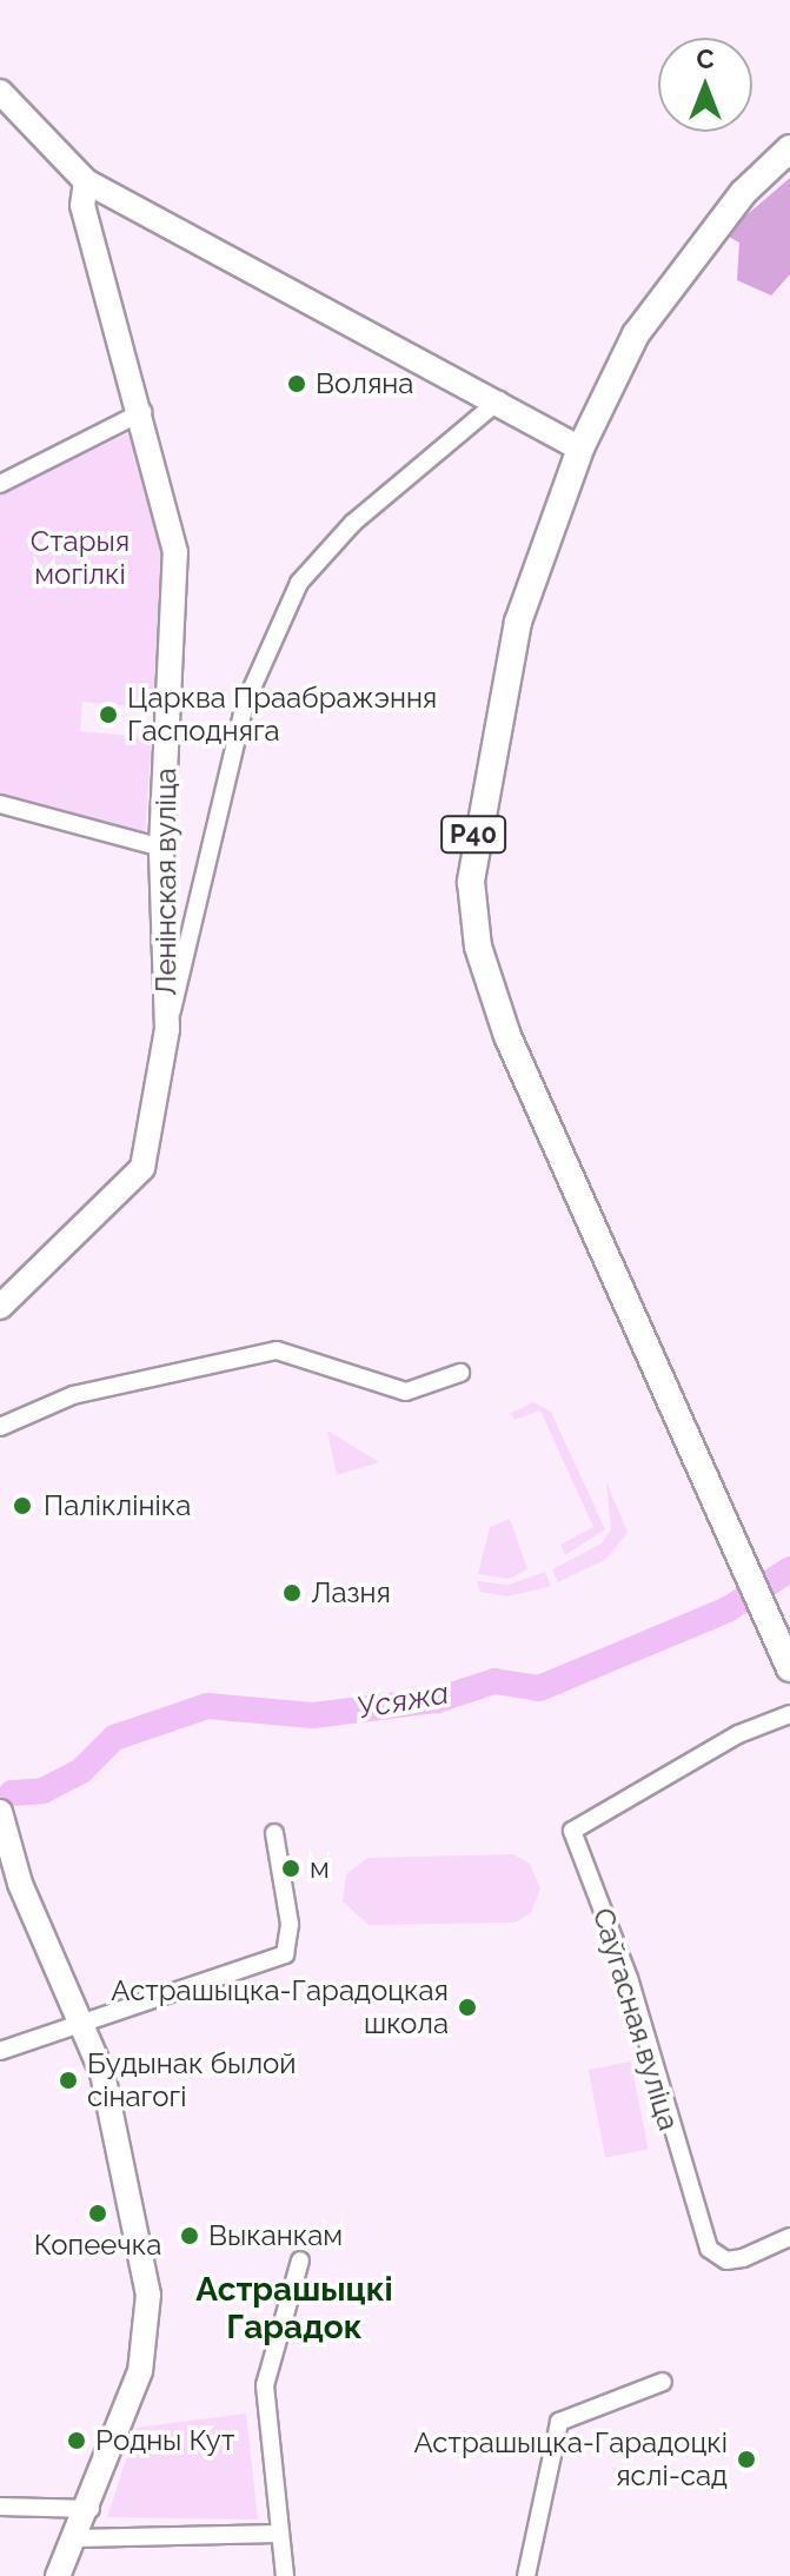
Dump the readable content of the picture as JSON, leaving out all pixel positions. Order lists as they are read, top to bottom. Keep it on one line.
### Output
{"streets":{"main road":["Р40"],"street":["Ленінская вуліца","Саўгасная вуліца"]},"districts":["Астрашыцкі Гарадок"],"water":["Усяжа"],"parks":["Старыя могілкі"],"places":["Воляна","Царква Праабражэння Гасподняга","Паліклініка","Лазня","м","Астрашыцка-Гарадоцкая школа","Будынак былой сінагогі","Копеечка","Выканкам","Родны Кут","Астрашыцка-Гарадоцкі яслі-сад"],"north":"top"}
